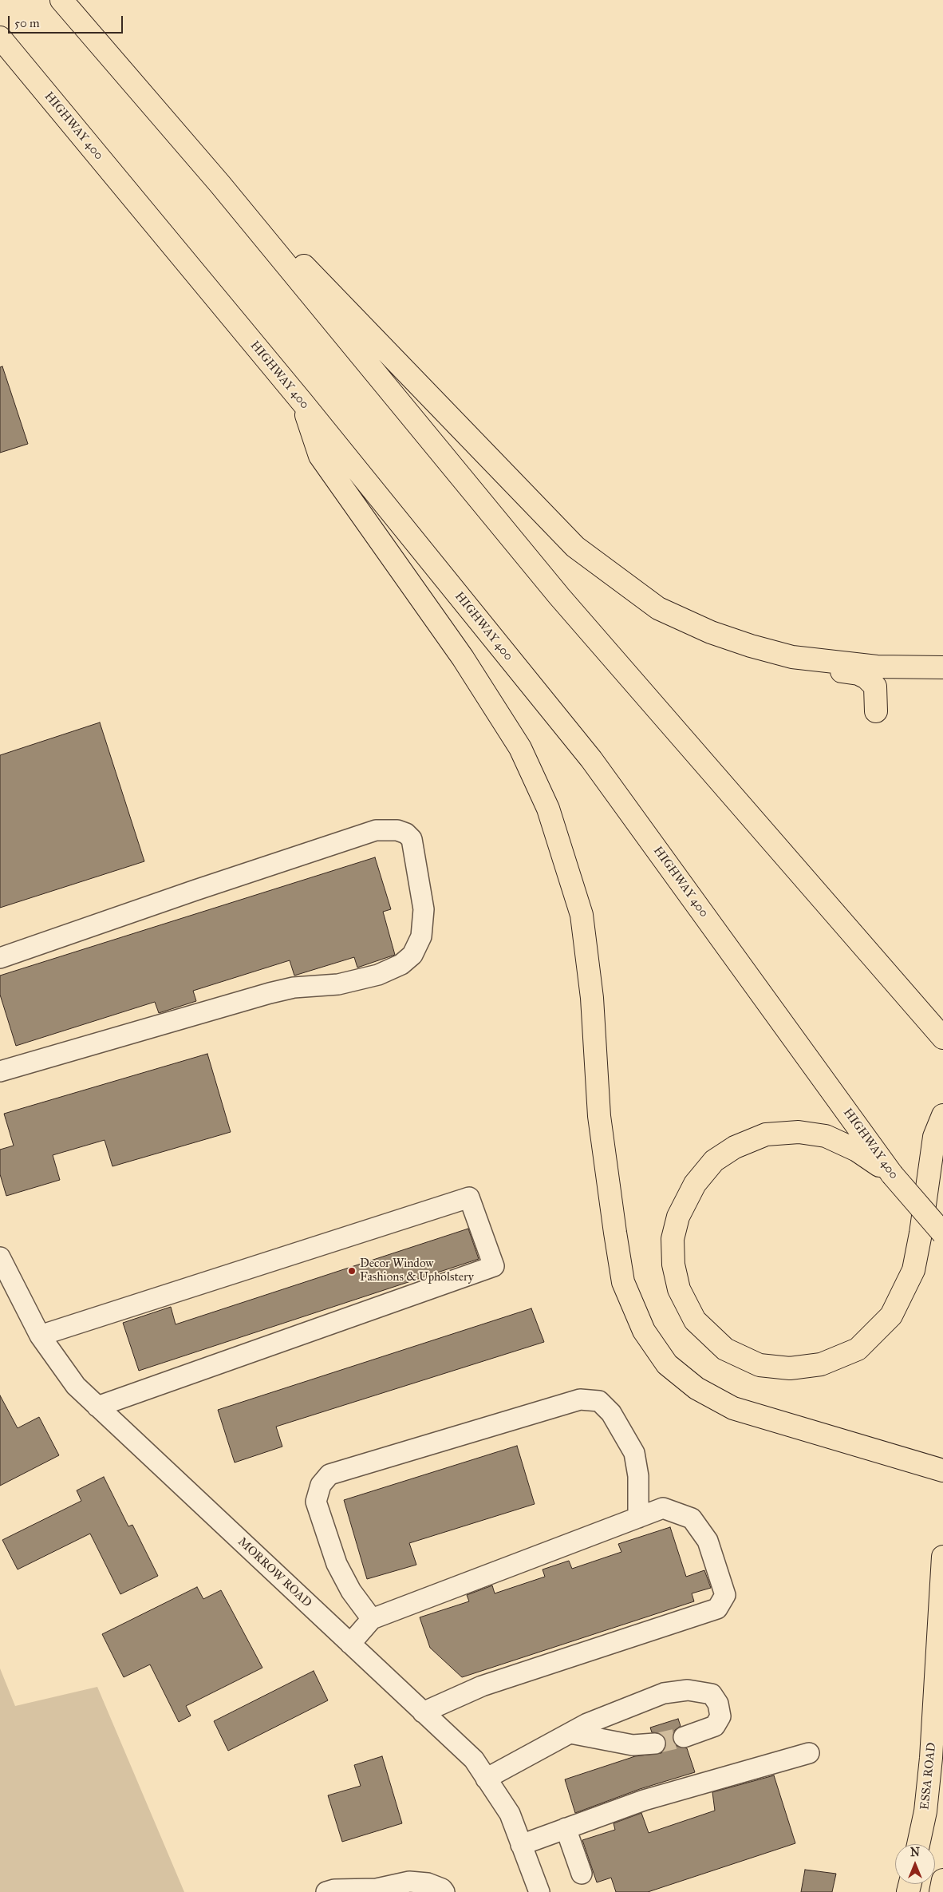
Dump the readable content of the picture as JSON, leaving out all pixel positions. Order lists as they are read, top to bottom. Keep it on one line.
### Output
{"streets":{"main road":["HIGHWAY 400","ESSA ROAD"],"street":["MORROW ROAD"]},"places":["Decor Window Fashions & Upholstery"],"scale_bar":"50 m","north":"top"}
